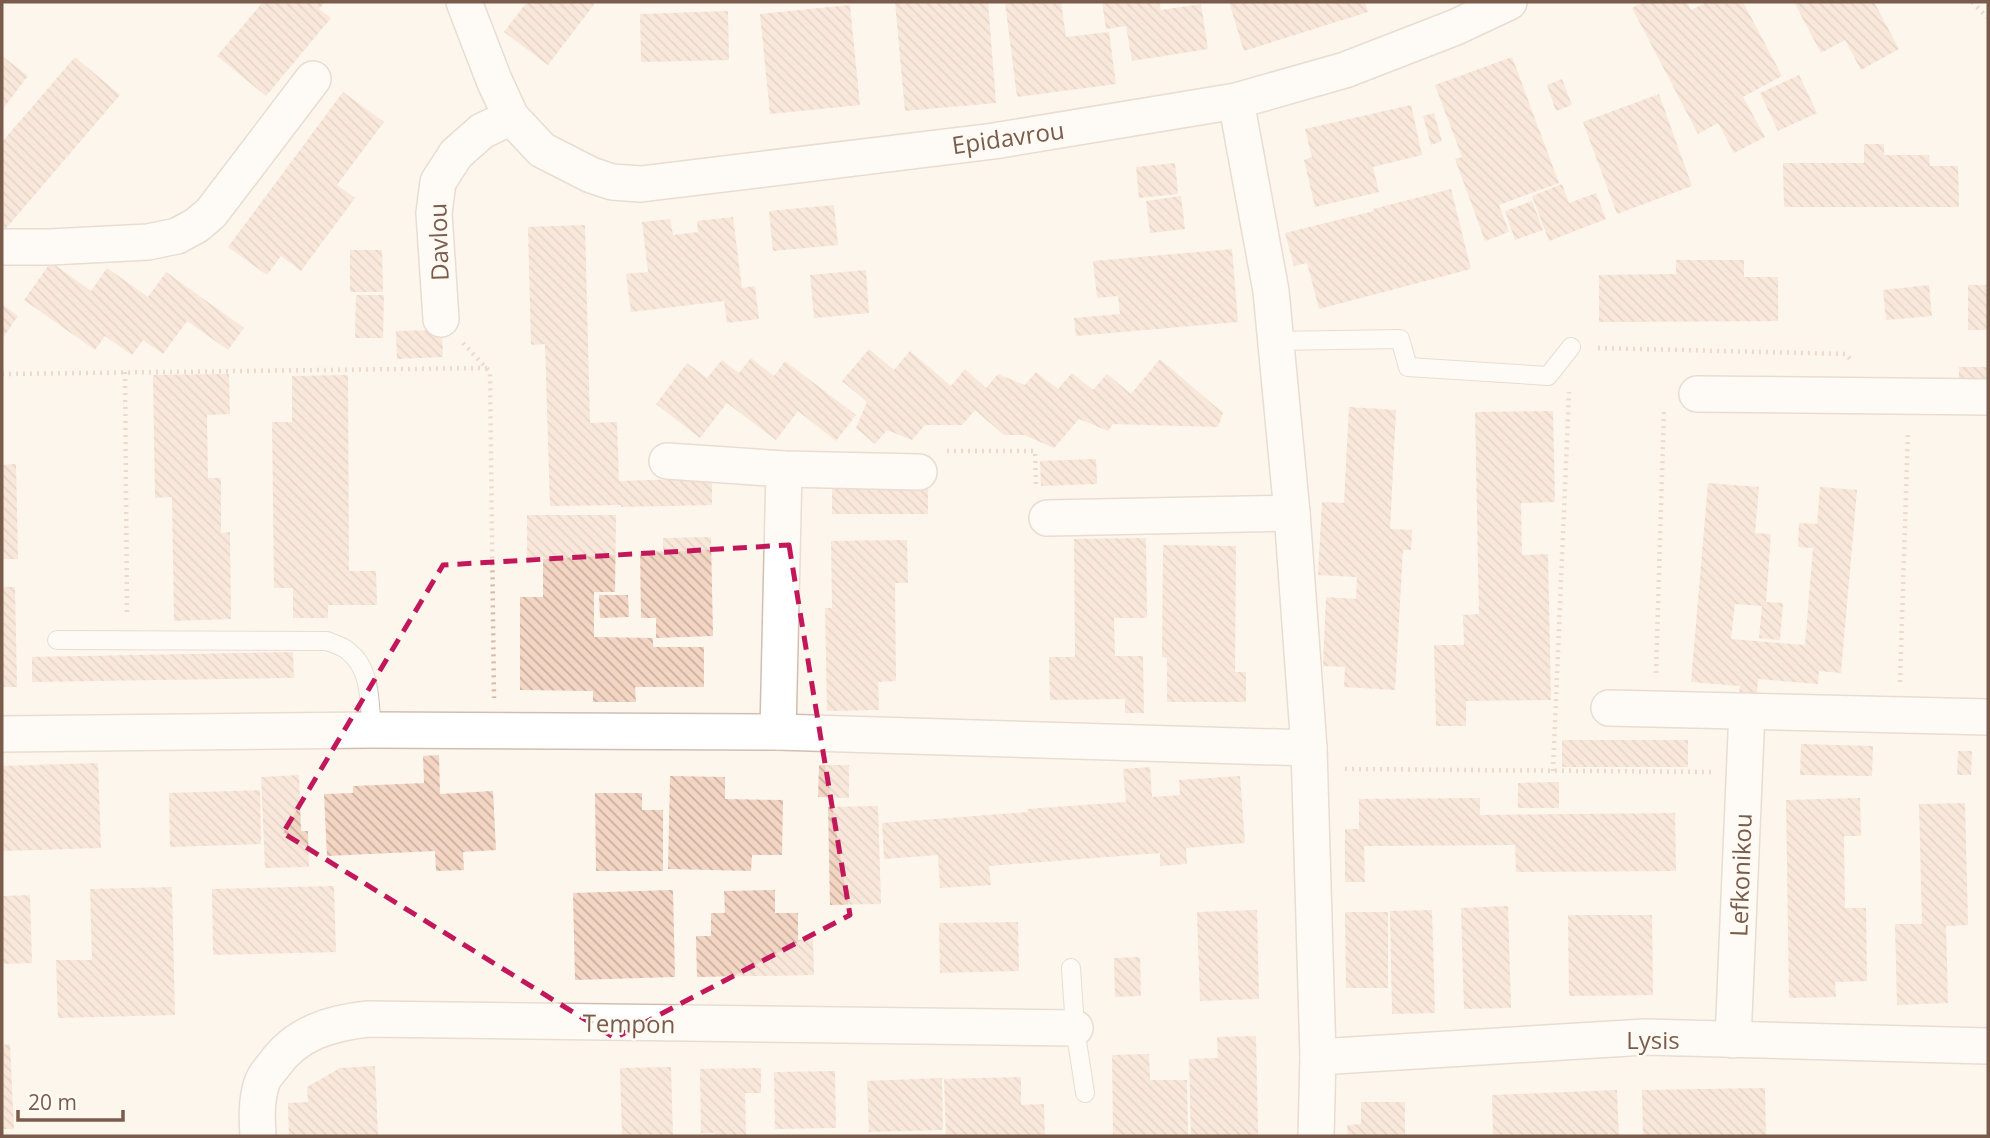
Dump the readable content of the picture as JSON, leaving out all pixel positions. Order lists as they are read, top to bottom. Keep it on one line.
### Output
{"streets":{"street":["Epidavrou","Davlou","Lefkonikou","Tempon","Lysis"]},"crossings":[["Epidavrou","Davlou"],["Lefkonikou","Lysis"]],"scale_bar":"20 m"}
